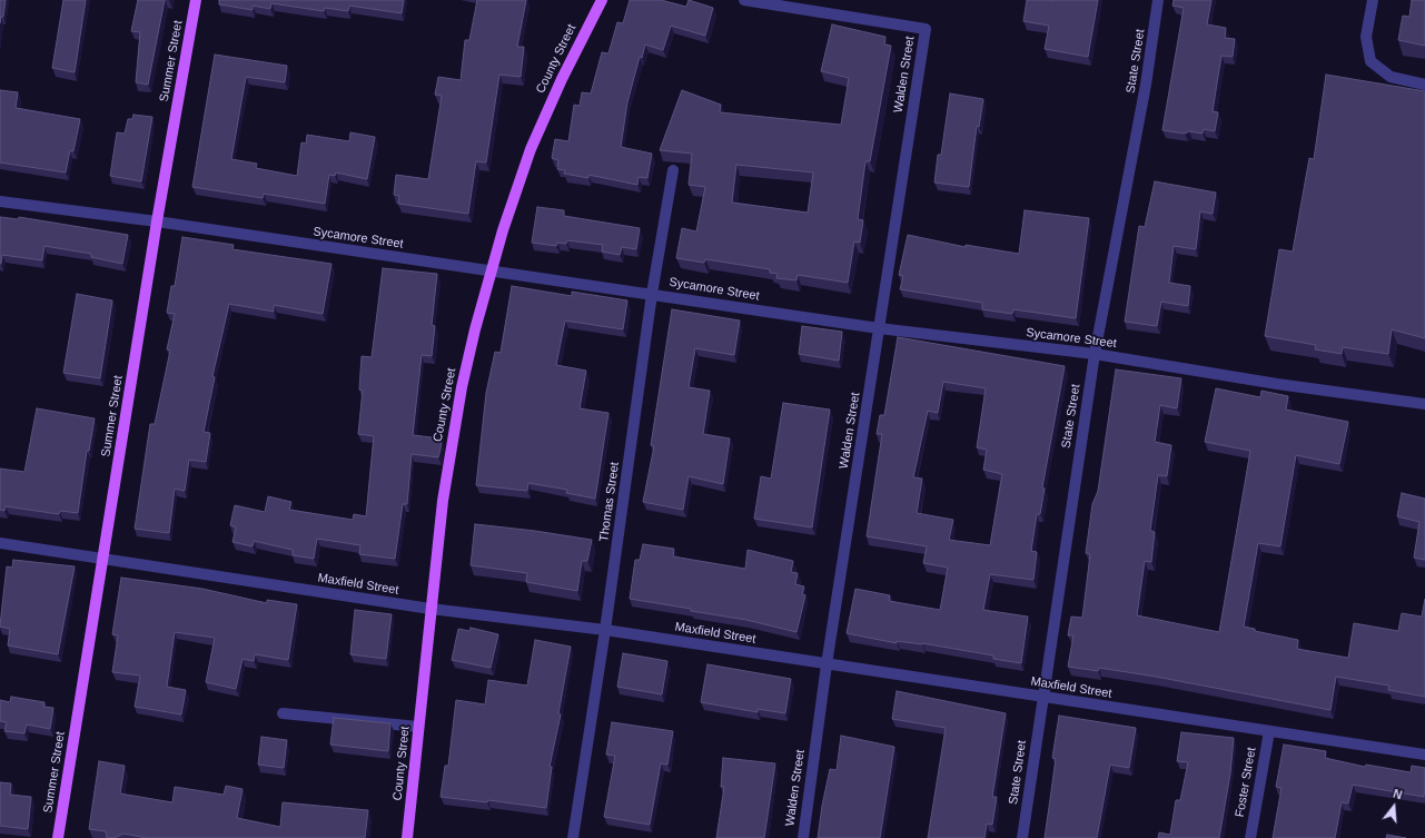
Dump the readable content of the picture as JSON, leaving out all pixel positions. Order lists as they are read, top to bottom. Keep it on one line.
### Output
{"streets":{"main road":["County Street","Summer Street"],"street":["State Street","Walden Street","Sycamore Street","Thomas Street","Maxfield Street","Foster Street"]},"crossings":[["County Street","Sycamore Street"],["County Street","Maxfield Street"],["Summer Street","Sycamore Street"],["Summer Street","Maxfield Street"],["State Street","Sycamore Street"],["State Street","Maxfield Street"],["Walden Street","Sycamore Street"],["Walden Street","Maxfield Street"],["Sycamore Street","Thomas Street"],["Thomas Street","Maxfield Street"],["Maxfield Street","Foster Street"]],"north":"top"}
